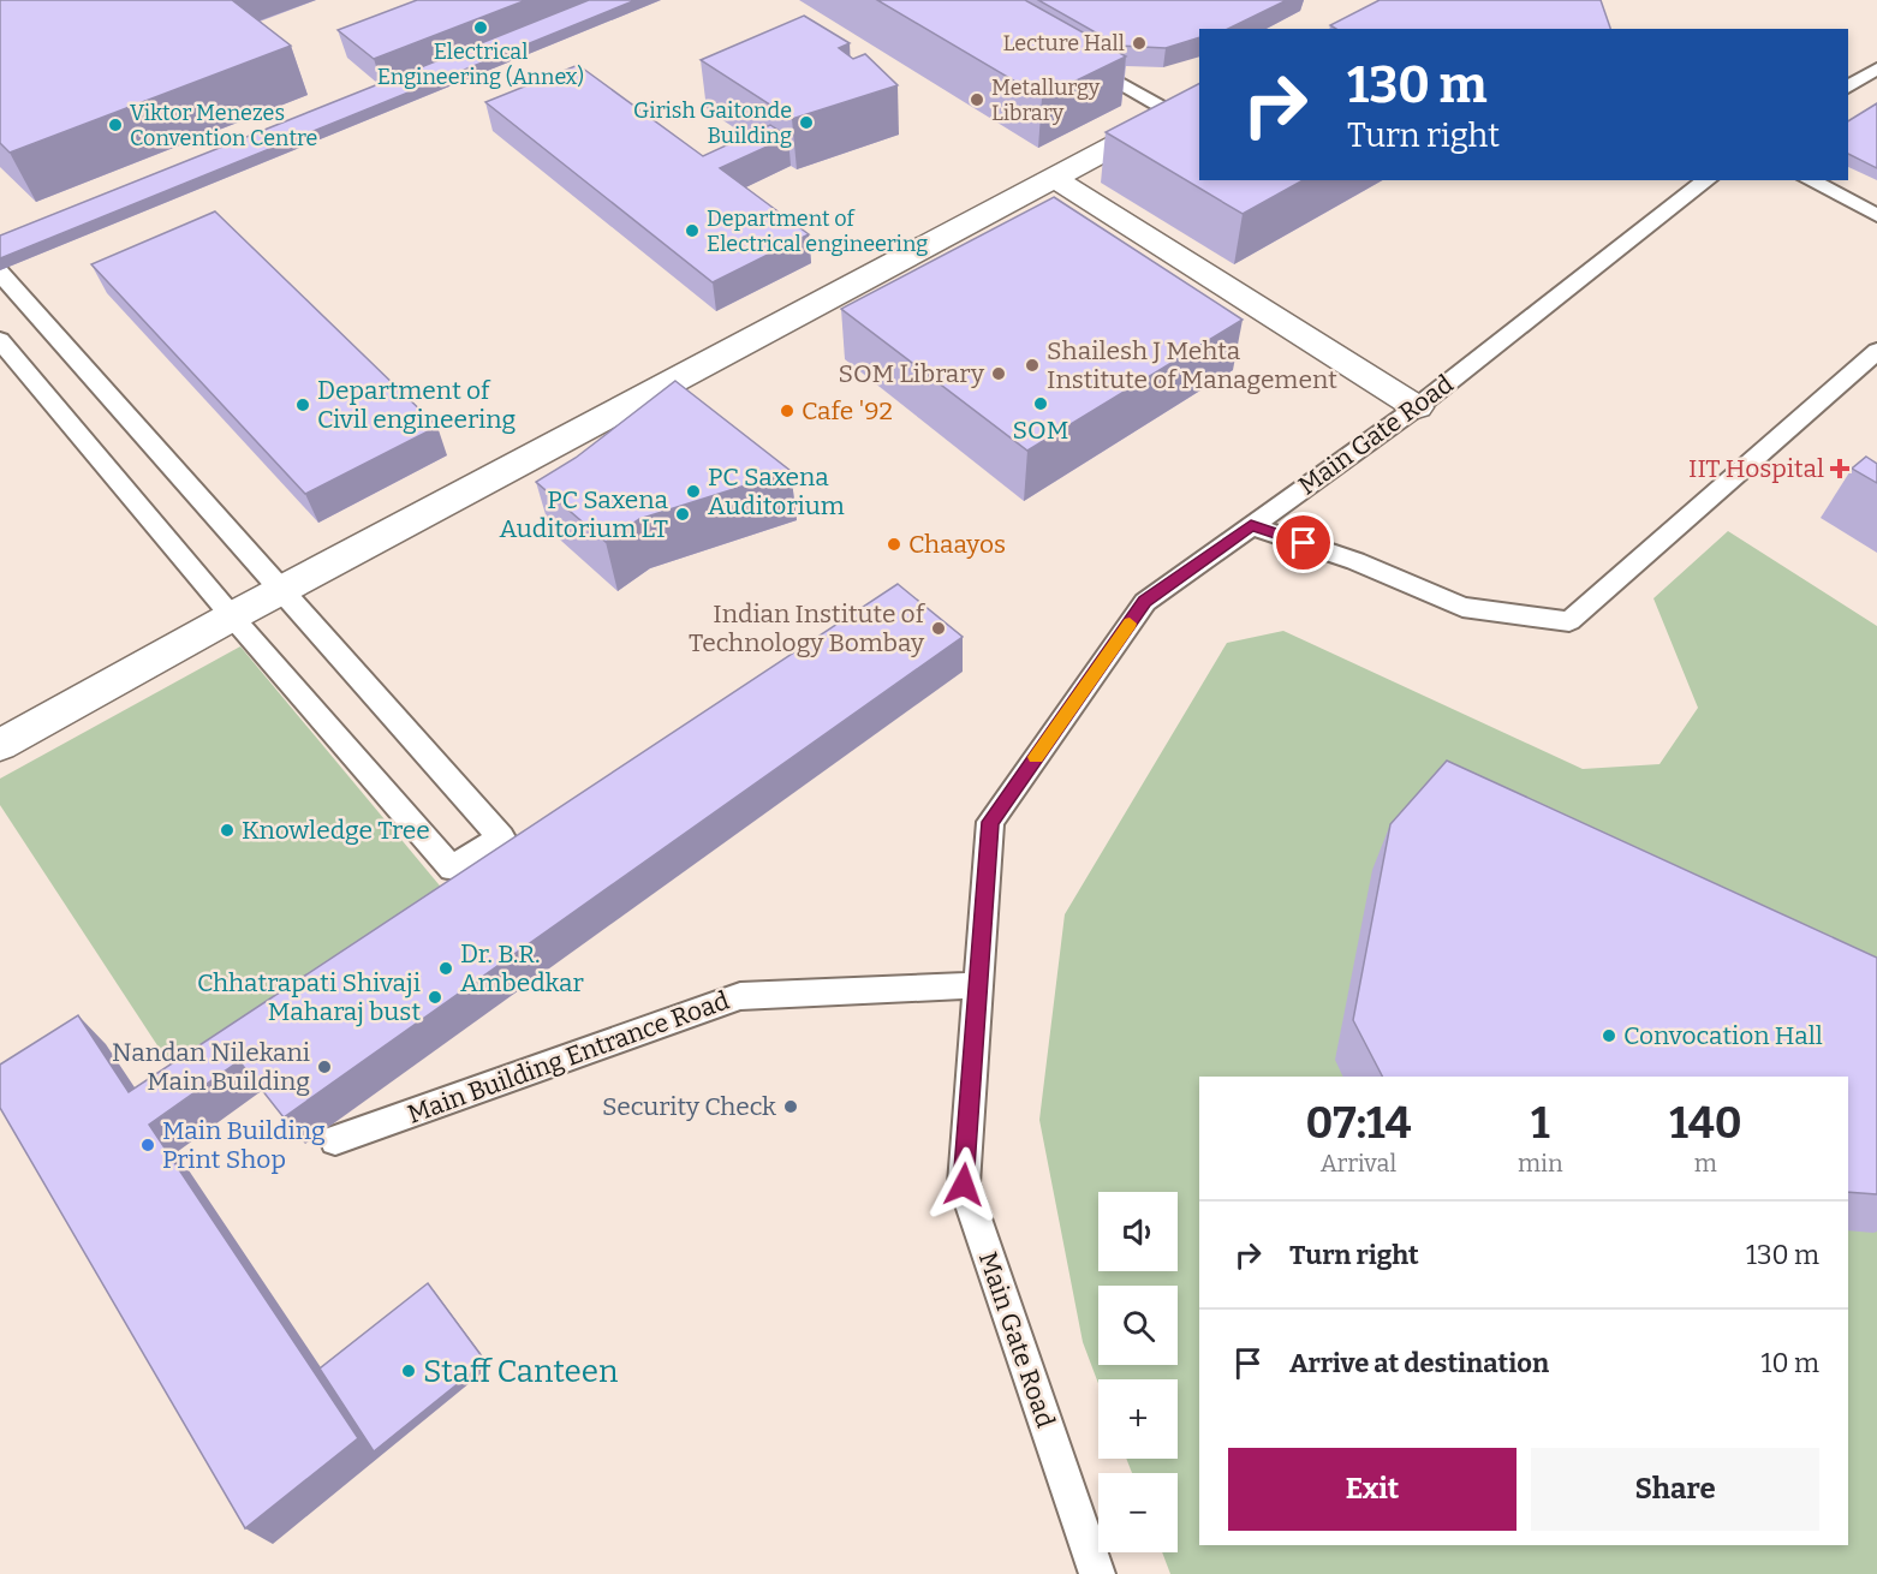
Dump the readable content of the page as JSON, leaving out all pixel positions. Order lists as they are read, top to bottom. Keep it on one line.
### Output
{"streets":{"lane":["Main Gate Road","Main Building Entrance Road"]},"crossings":[["Main Gate Road","Main Building Entrance Road"]],"places":{"other":["Electrical Engineering (Annex)","Lecture Hall","Metallurgy Library","Girish Gaitonde Building","Viktor Menezes Convention Centre","Department of Electrical engineering","Shailesh J Mehta Institute of Management","SOM Library","SOM","Department of Civil engineering","Cafe '92","PC Saxena Auditorium","PC Saxena Auditorium LT","Chaayos","Indian Institute of Technology Bombay","Knowledge Tree","Dr. B.R. Ambedkar","Chhatrapati Shivaji Maharaj bust","Convocation Hall","Nandan Nilekani Main Building","Security Check","Main Building Print Shop","Staff Canteen"],"health":["IIT Hospital"]},"page":{"turn":["130 m","Turn right"],"eta":["07:14","Arrival","1","min","140","m"],"map_buttons":["+","−"],"list":[{"name":"Turn right","value":"130 m"},{"name":"Arrive at destination","value":"10 m"}],"buttons":["Exit","Share"]}}
